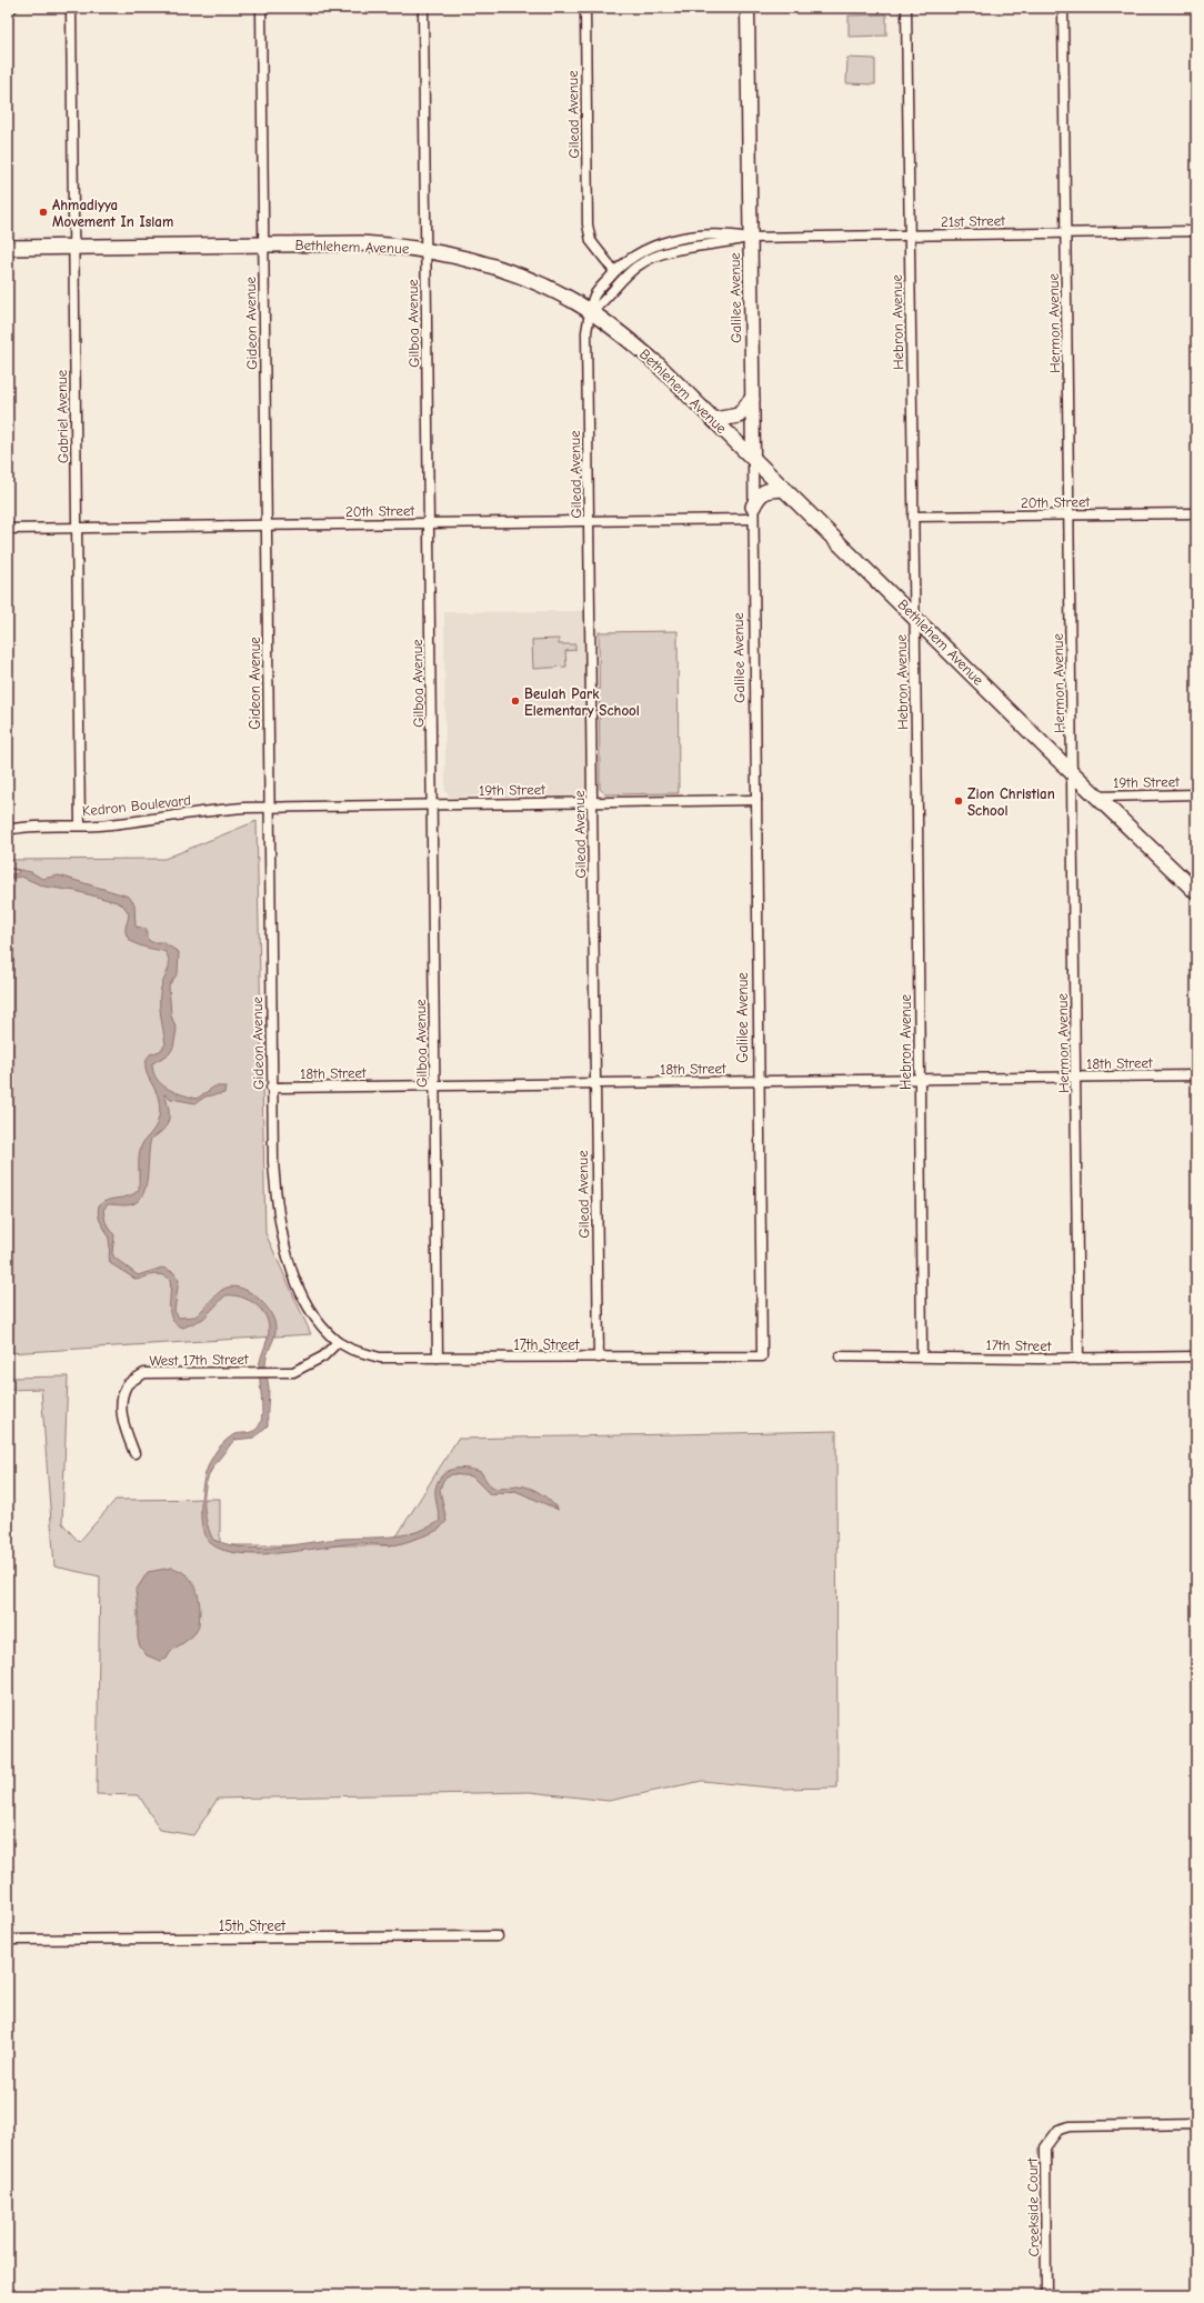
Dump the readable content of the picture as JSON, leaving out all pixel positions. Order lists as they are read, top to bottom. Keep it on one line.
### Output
{"streets":{"main road":["Bethlehem Avenue"],"street":["Gilead Avenue","21st Street","Galilee Avenue","Hebron Avenue","Gideon Avenue","Gilboa Avenue","Hermon Avenue","Gabriel Avenue","20th Street","19th Street","Kedron Boulevard","18th Street","17th Street","West 17th Street","15th Street","Creekside Court"]},"crossings":[["Gilead Avenue","21st Street"],["Gilead Avenue","Bethlehem Avenue"],["Gilead Avenue","20th Street"],["Gilead Avenue","19th Street"],["Gilead Avenue","18th Street"],["Gilead Avenue","17th Street"],["21st Street","Bethlehem Avenue"],["21st Street","Galilee Avenue"],["21st Street","Hebron Avenue"],["21st Street","Hermon Avenue"],["Bethlehem Avenue","Galilee Avenue"],["Bethlehem Avenue","Hebron Avenue"],["Bethlehem Avenue","Gideon Avenue"],["Bethlehem Avenue","Gilboa Avenue"],["Bethlehem Avenue","Hermon Avenue"],["Bethlehem Avenue","Gabriel Avenue"],["Bethlehem Avenue","19th Street"],["Galilee Avenue","20th Street"],["Galilee Avenue","19th Street"],["Galilee Avenue","18th Street"],["Galilee Avenue","17th Street"],["Hebron Avenue","20th Street"],["Hebron Avenue","18th Street"],["Hebron Avenue","17th Street"],["Gideon Avenue","20th Street"],["Gideon Avenue","19th Street"],["Gideon Avenue","Kedron Boulevard"],["Gideon Avenue","18th Street"],["Gideon Avenue","17th Street"],["Gideon Avenue","West 17th Street"],["Gilboa Avenue","20th Street"],["Gilboa Avenue","19th Street"],["Gilboa Avenue","18th Street"],["Gilboa Avenue","17th Street"],["Hermon Avenue","20th Street"],["Hermon Avenue","18th Street"],["Hermon Avenue","17th Street"],["Gabriel Avenue","20th Street"],["Gabriel Avenue","Kedron Boulevard"],["19th Street","Kedron Boulevard"],["17th Street","West 17th Street"]],"places":["Ahmadiyya Movement In Islam","Beulah Park Elementary School","Zion Christian School"]}
